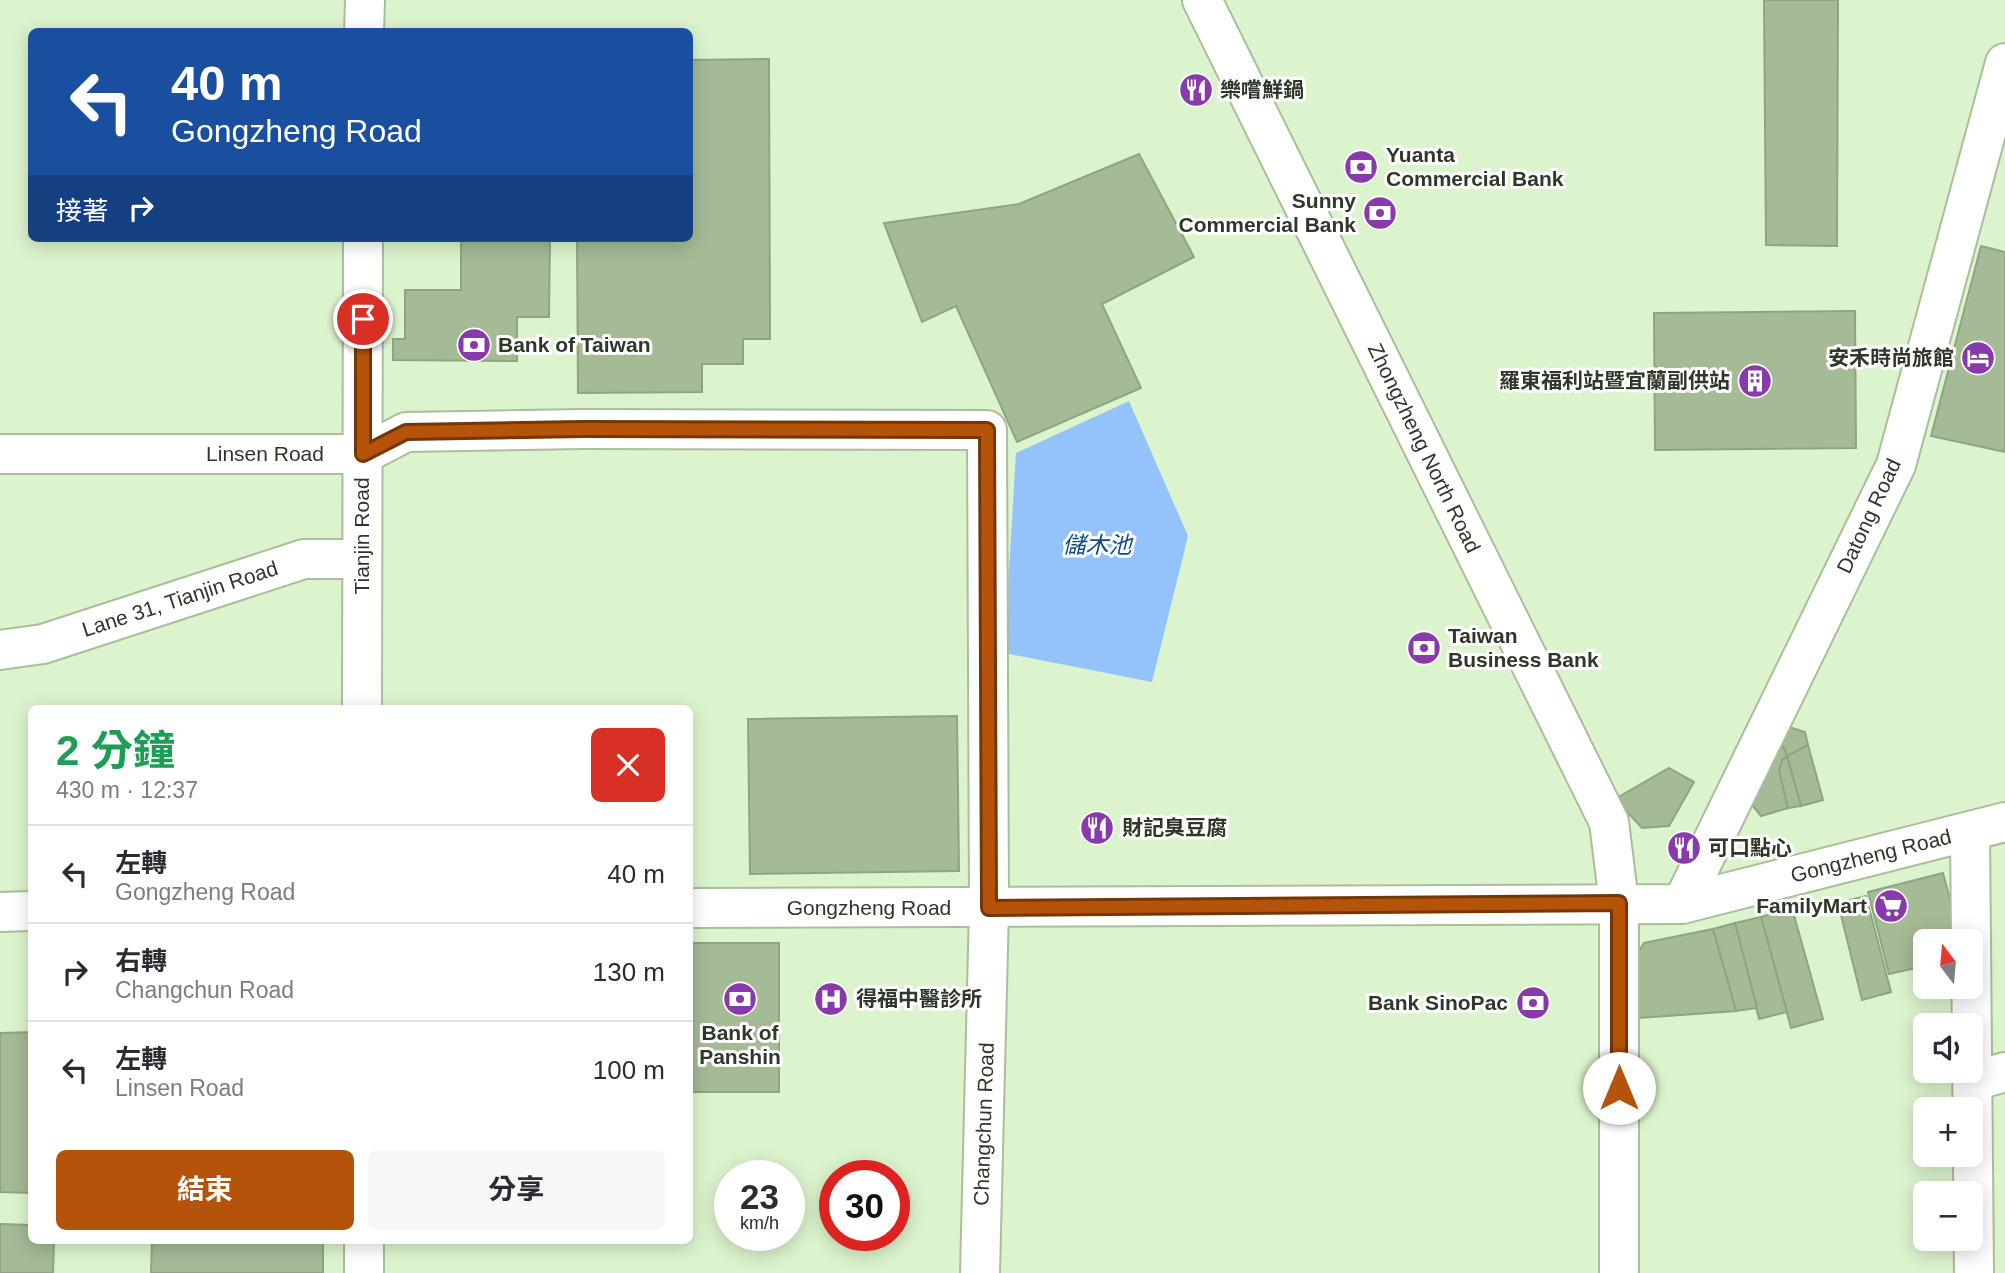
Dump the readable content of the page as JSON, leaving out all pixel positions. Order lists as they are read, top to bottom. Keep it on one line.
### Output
{"streets":{"street":["Zhongzheng North Road","Linsen Road","Datong Road","Tianjin Road","Lane 31, Tianjin Road","Gongzheng Road","Changchun Road"]},"crossings":[["Zhongzheng North Road","Gongzheng Road"],["Linsen Road","Tianjin Road"],["Linsen Road","Changchun Road"],["Datong Road","Gongzheng Road"],["Tianjin Road","Lane 31, Tianjin Road"],["Gongzheng Road","Changchun Road"]],"water":["儲木池"],"places":{"restaurant":["樂嚐鮮鍋","財記臭豆腐","可口點心"],"bank":["Yuanta Commercial Bank","Sunny Commercial Bank","Bank of Taiwan","Taiwan Business Bank","Bank of Panshin","Bank SinoPac"],"hotel":["安禾時尚旅館"],"building":["羅東福利站暨宜蘭副供站"],"supermarket":["FamilyMart"],"hospital":["得福中醫診所"]},"north":"top","page":{"turn":["40 m","Gongzheng Road"],"then":"接著","heading":["2 分鐘","430 m · 12:37"],"list":[{"name":"左轉","note":"Gongzheng Road","value":"40 m"},{"name":"右轉","note":"Changchun Road","value":"130 m"},{"name":"左轉","note":"Linsen Road","value":"100 m"}],"map_buttons":["+","−"],"buttons":["結束","分享"],"speed":"23 km/h","limit":"30"}}
